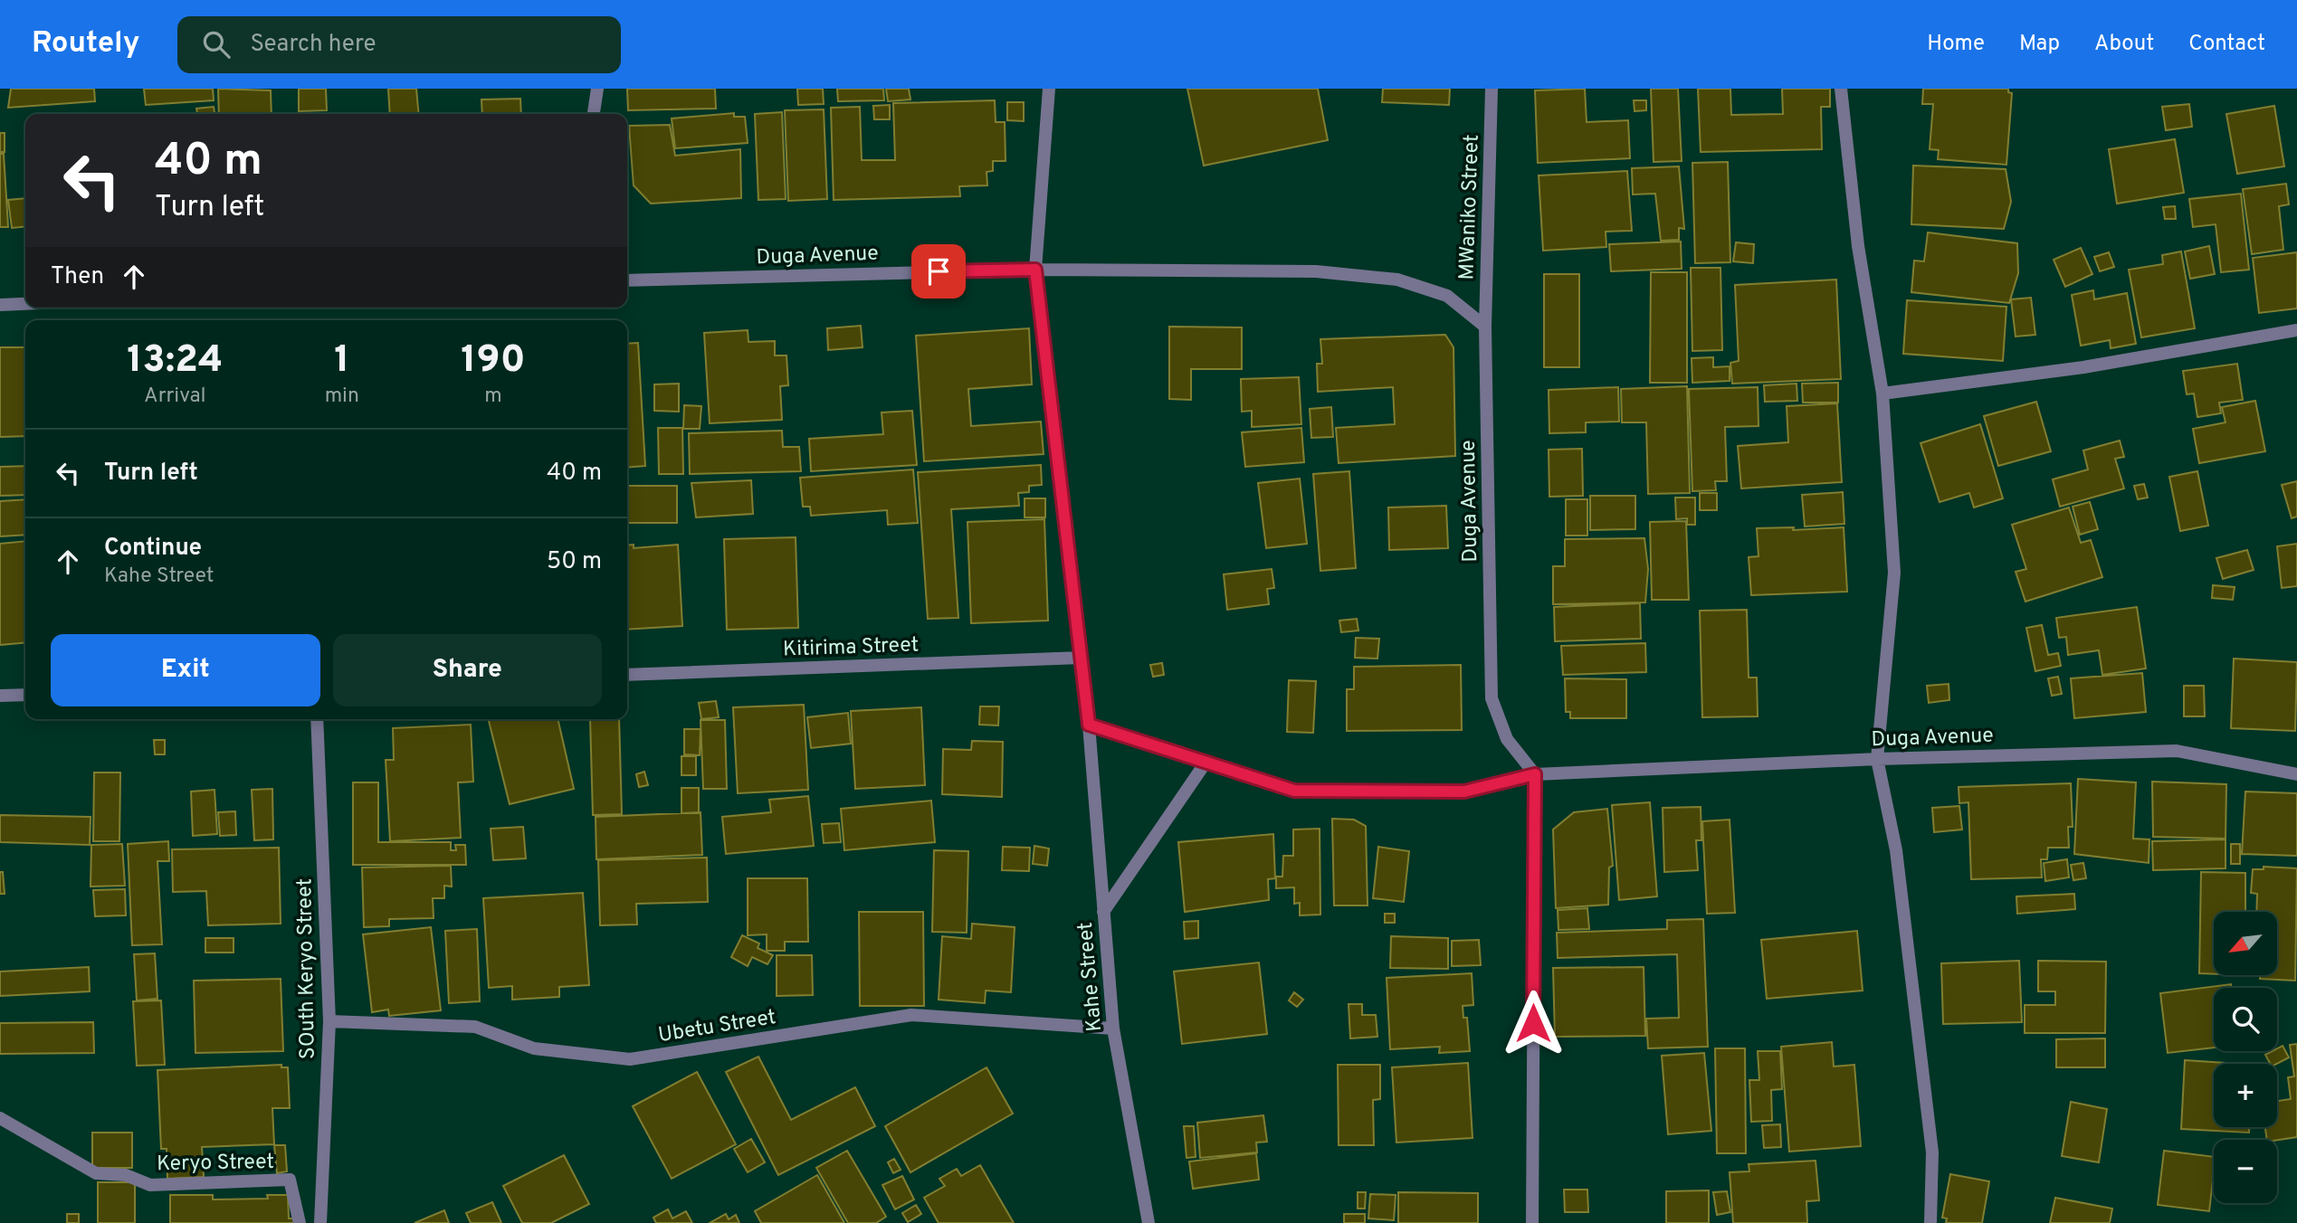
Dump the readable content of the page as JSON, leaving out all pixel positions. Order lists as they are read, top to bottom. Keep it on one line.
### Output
{"streets":{"street":["MWaniko Street","Duga Avenue","Kitirima Street","SOuth Keryo Street","Kahe Street","Ubetu Street","Keryo Street"]},"crossings":[["MWaniko Street","Duga Avenue"],["Duga Avenue","Kahe Street"],["Kitirima Street","Kahe Street"],["SOuth Keryo Street","Ubetu Street"],["Kahe Street","Ubetu Street"]],"north":"bottom left","page":{"header":"Routely","search":"Search here","nav":["Home","Map","About","Contact"],"turn":["40 m","Turn left"],"then":"Then","eta":["13:24","Arrival","1","min","190","m"],"list":[{"name":"Turn left","value":"40 m"},{"name":"Continue","note":"Kahe Street","value":"50 m"}],"buttons":["Exit","Share"],"map_buttons":["+","−"]}}
